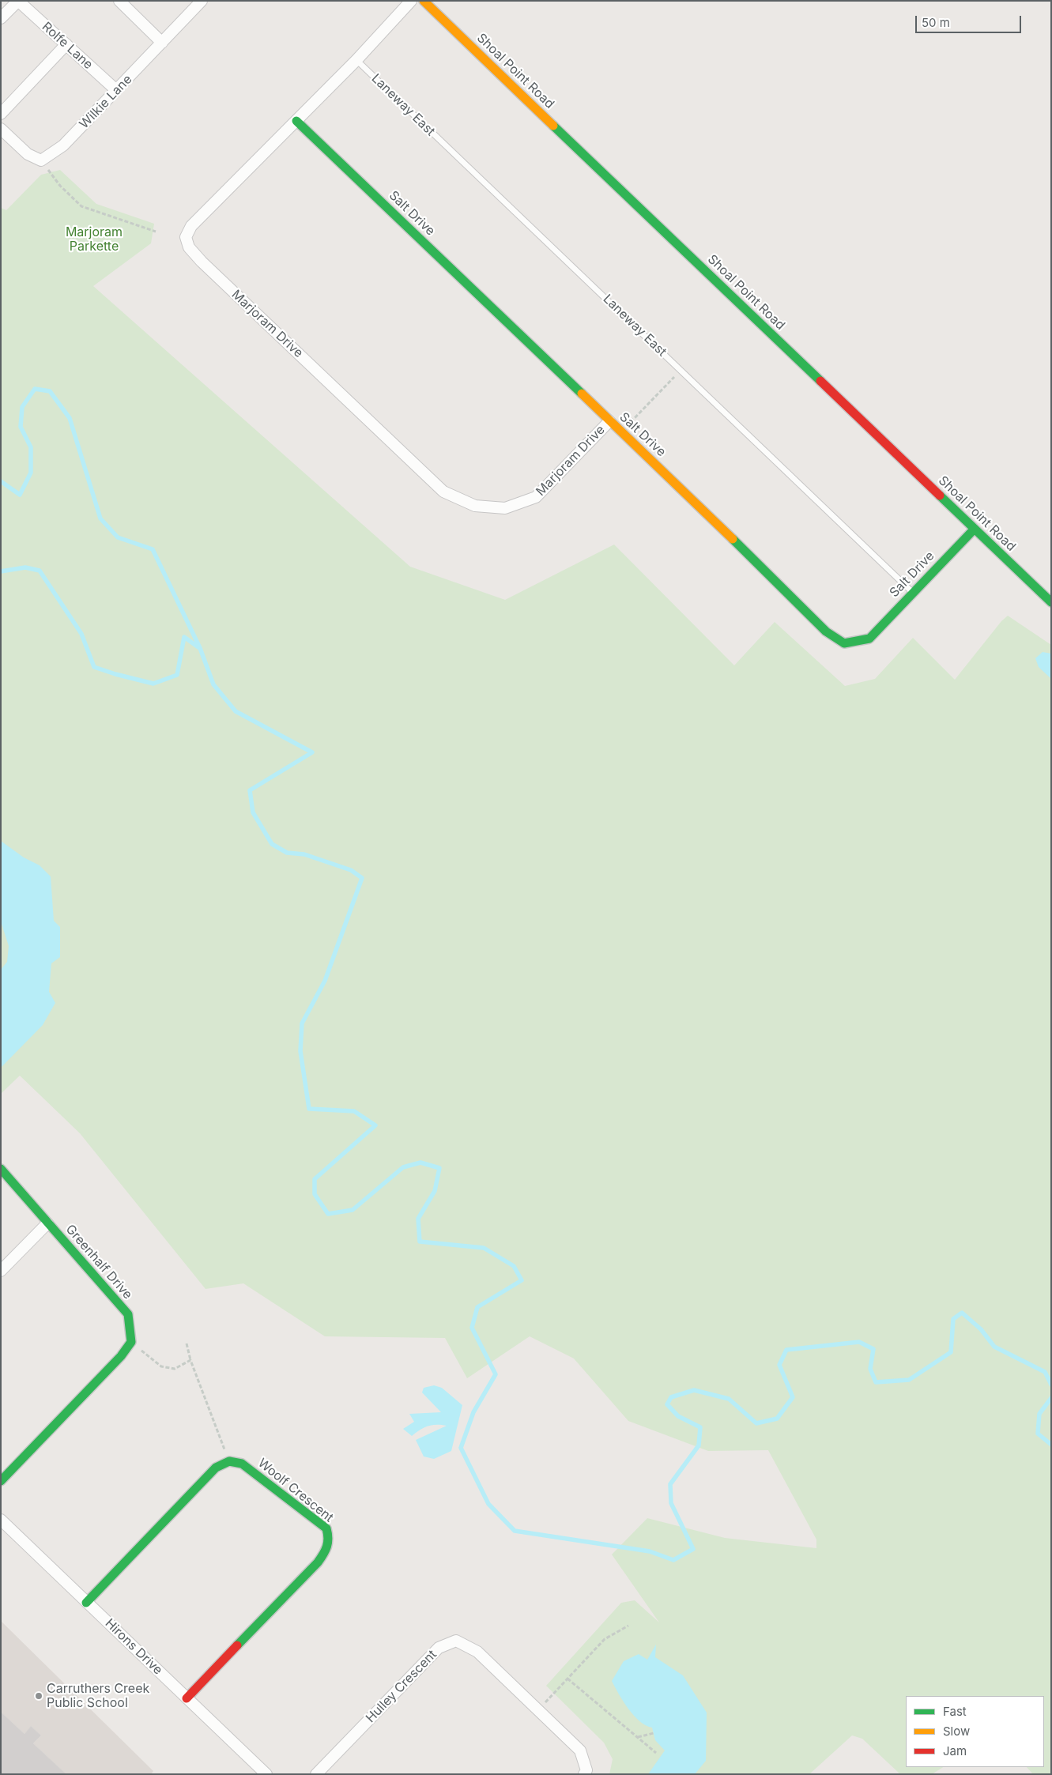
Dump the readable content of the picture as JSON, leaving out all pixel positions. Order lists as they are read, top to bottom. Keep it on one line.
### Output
{"streets":{"street":["Rolfe Lane","Shoal Point Road","Wilkie Lane","Salt Drive","Marjoram Drive","Greenhalf Drive","Woolf Crescent","Hirons Drive","Hulley Crescent"],"lane":["Laneway East"]},"crossings":[["Rolfe Lane","Wilkie Lane"],["Shoal Point Road","Salt Drive"],["Laneway East","Salt Drive"],["Laneway East","Marjoram Drive"],["Salt Drive","Marjoram Drive"],["Woolf Crescent","Hirons Drive"]],"parks":["Marjoram Parkette"],"places":["Carruthers Creek Public School"],"legend":["Fast","Slow","Jam"],"scale_bar":"50 m"}
